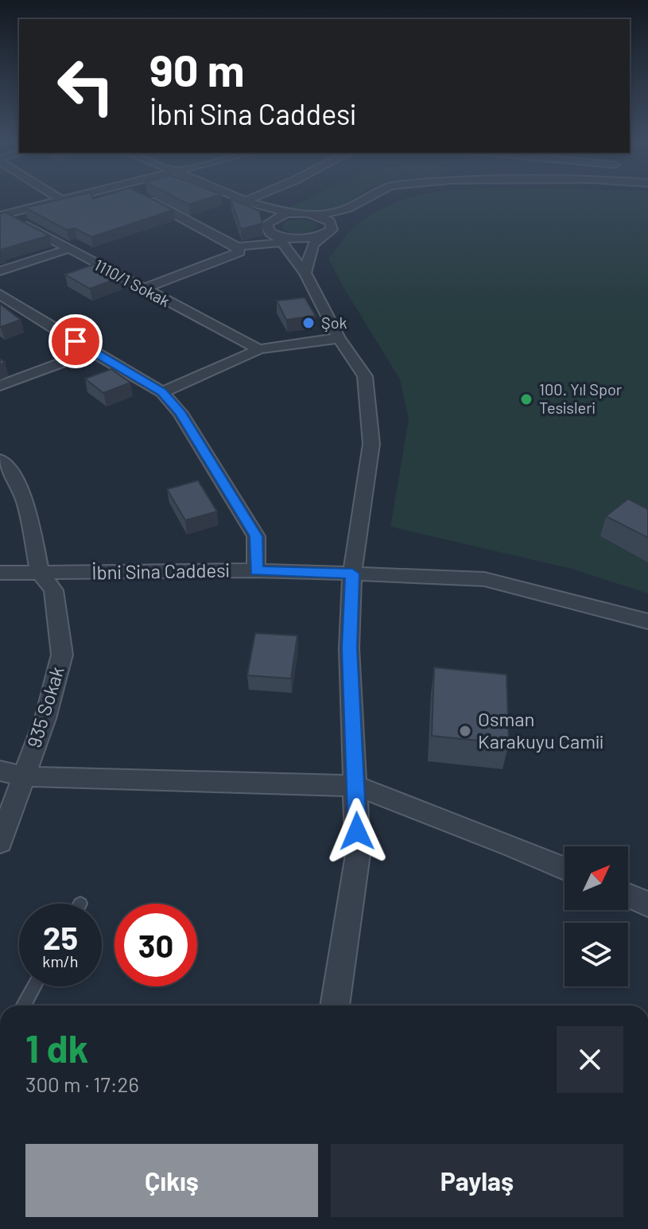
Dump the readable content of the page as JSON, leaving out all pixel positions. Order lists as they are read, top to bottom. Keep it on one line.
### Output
{"streets":{"street":["1110/1 Sokak","İbni Sina Caddesi","935 Sokak"]},"crossings":[["İbni Sina Caddesi","935 Sokak"]],"places":["Şok","100. Yıl Spor Tesisleri","Osman Karakuyu Camii"],"north":"top right","page":{"turn":["90 m","İbni Sina Caddesi"],"speed":"25 km/h","limit":"30","heading":["1 dk","300 m · 17:26"],"buttons":["Çıkış","Paylaş"]}}
